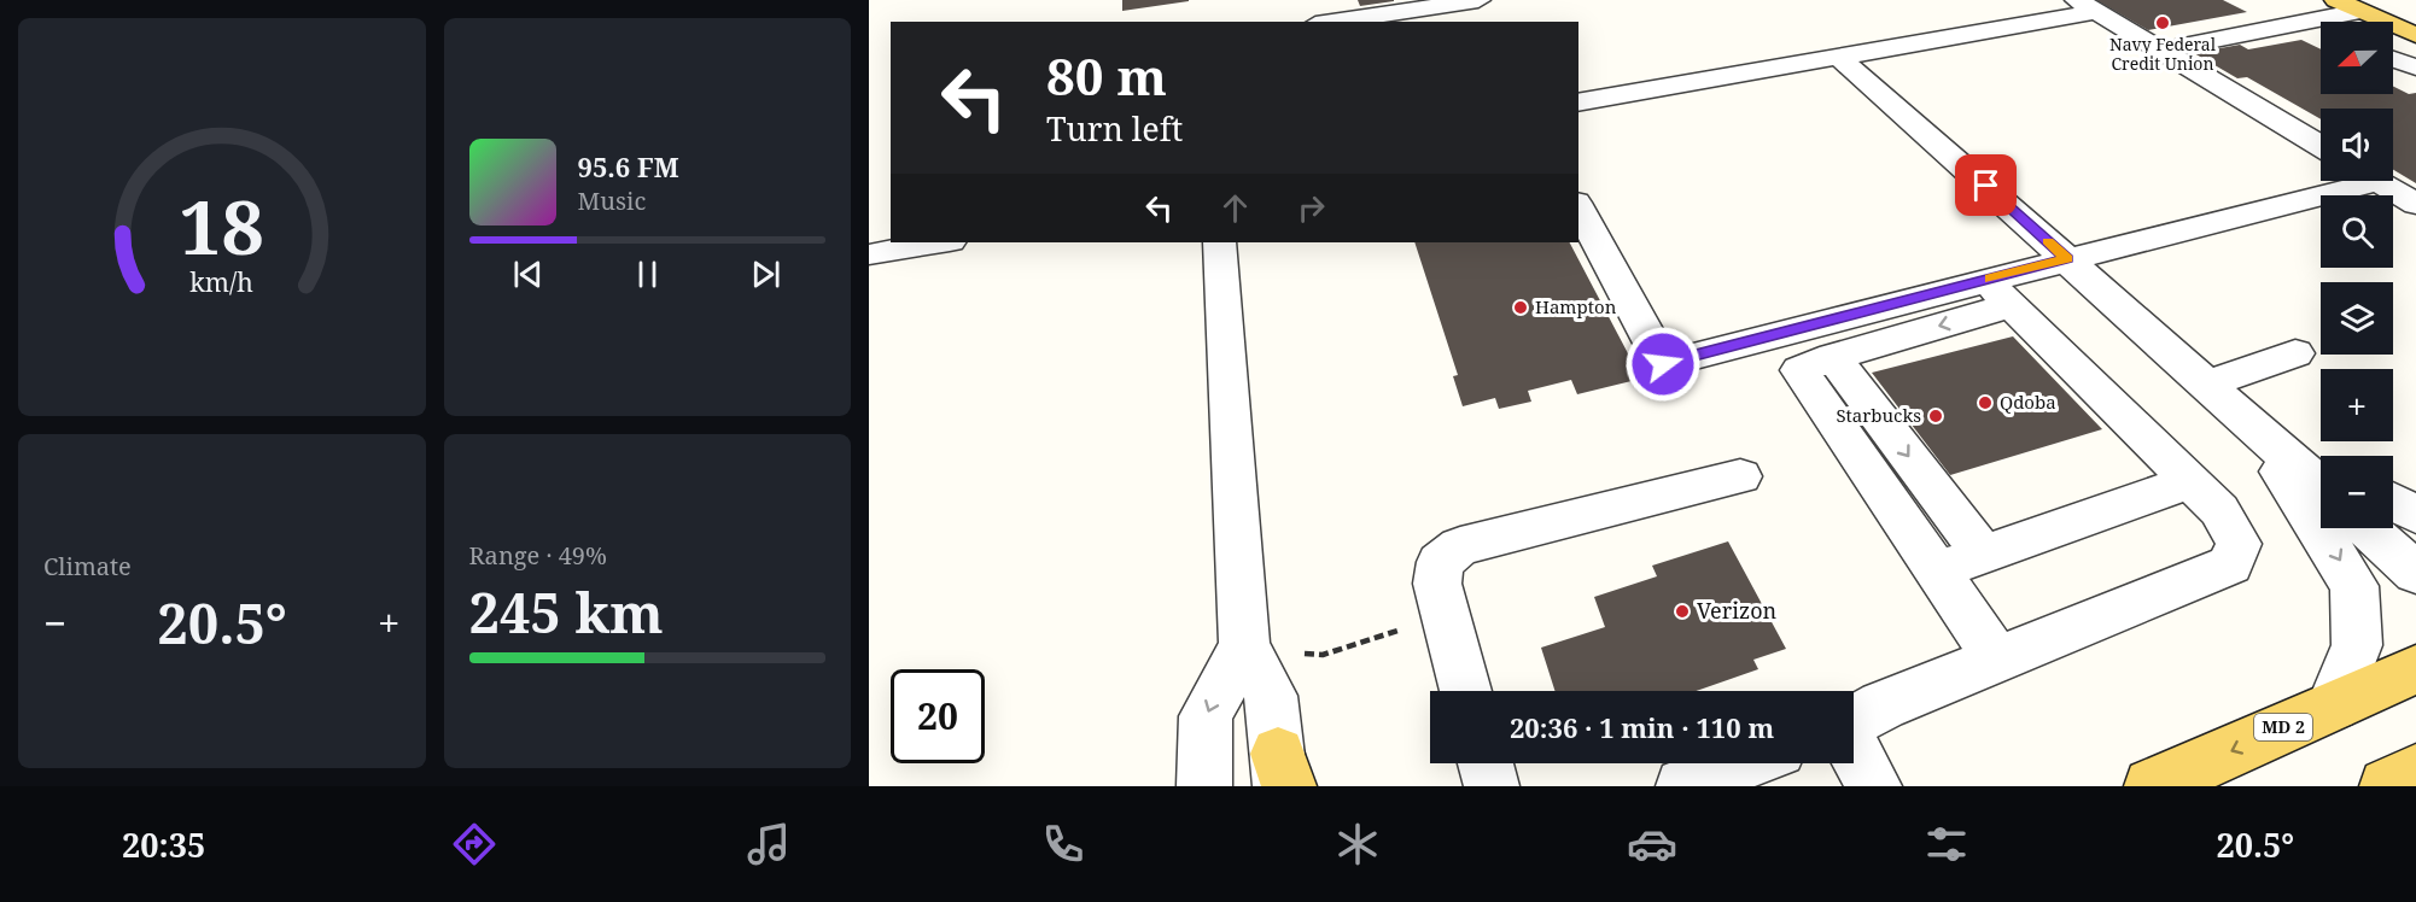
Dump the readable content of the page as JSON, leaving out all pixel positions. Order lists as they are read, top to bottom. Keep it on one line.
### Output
{"streets":{"main road":["MD 2"]},"places":["Navy Federal Credit Union","Hampton","Qdoba","Starbucks","Verizon"],"north":"left","page":{"map_buttons":["+","−"],"turn":["80 m","Turn left"],"song":["95.6 FM","Music"],"tile":["Climate",["Range · 49%","245 km"]],"heat":["−","20.5°","+"],"limit":"20","trip":"20:36 · 1 min · 110 m","tabs":["20:35","20.5°"],"gauge":["18","km/h"]}}
